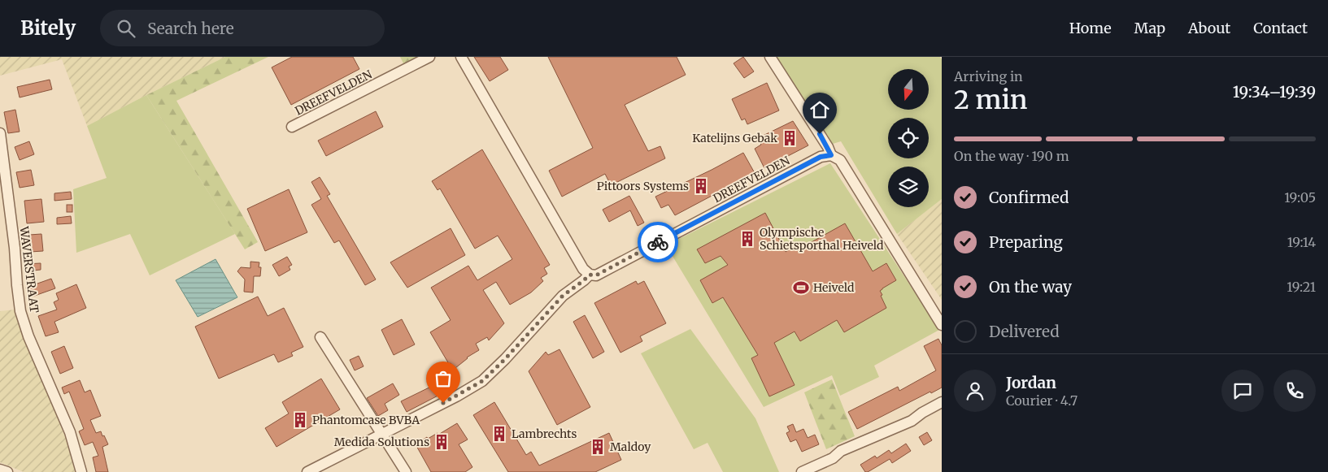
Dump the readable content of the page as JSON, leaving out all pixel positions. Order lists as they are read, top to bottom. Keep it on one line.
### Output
{"streets":{"street":["DREEFVELDEN","WAVERSTRAAT"]},"places":{"building":["Katelijns Gebak","Pittoors Systems","Olympische Schietsporthal Heiveld","Phantomcase BVBA","Lambrechts","Medida Solutions","Maldoy"],"sports":["Heiveld"]},"north":"bottom","page":{"header":"Bitely","search":"Search here","nav":["Home","Map","About","Contact"],"heading":["2 min","Arriving in","19:34–19:39"],"panel":["Jordan","Courier · 4.7"],"bar":"On the way · 190 m","list":[["Confirmed","19:05"],["Preparing","19:14"],["On the way","19:21"],"Delivered"]}}
